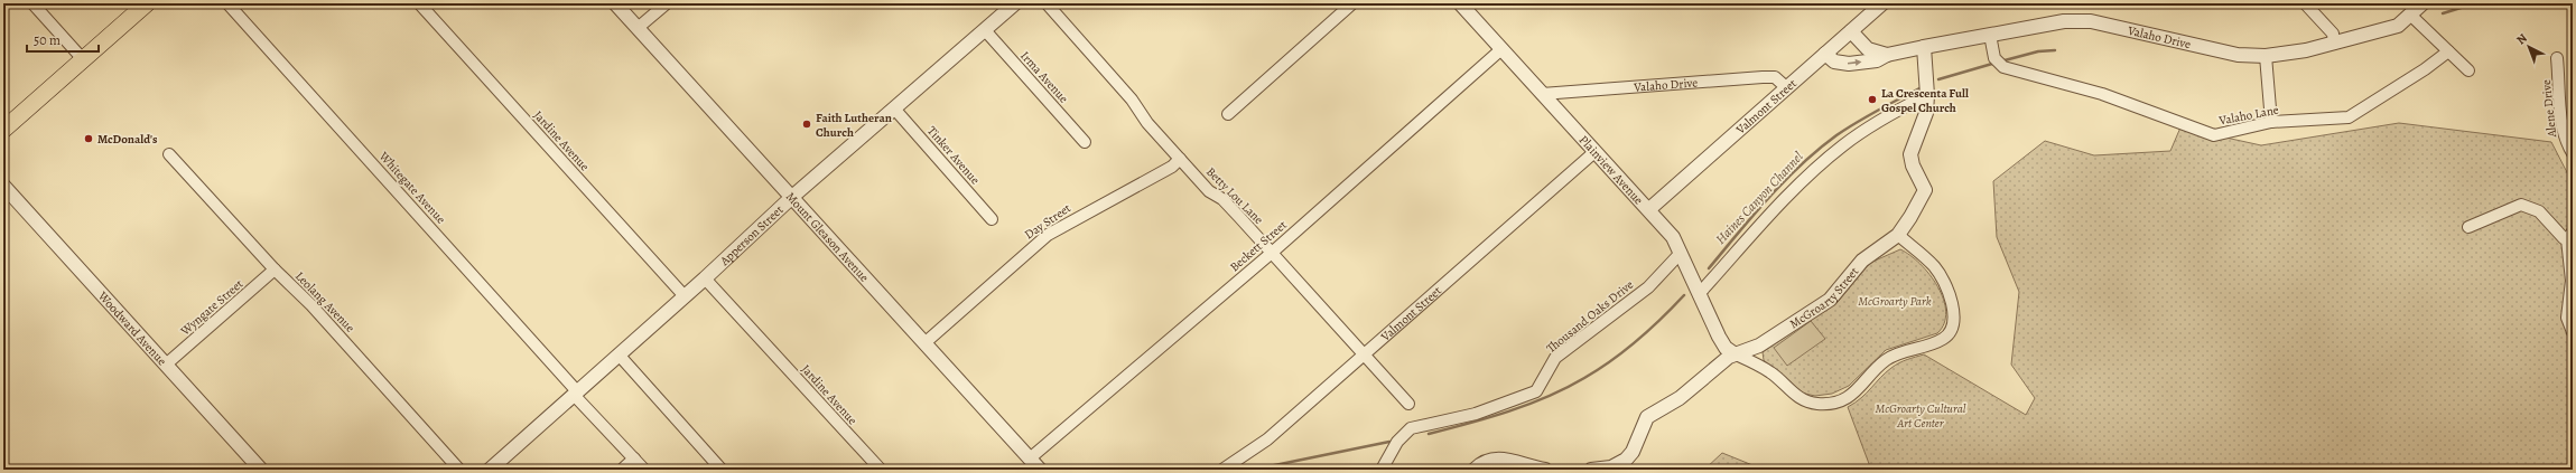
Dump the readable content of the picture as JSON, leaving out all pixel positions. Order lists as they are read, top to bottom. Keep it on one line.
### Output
{"streets":{"street":["Valaho Drive","Irma Avenue","Valmont Street","Alene Drive","Valaho Lane","Jardine Avenue","Tinker Avenue","Plainview Avenue","Whitegate Avenue","Betty Lou Lane","Day Street","Apperson Street","Mount Gleason Avenue","Beckett Street","McGroarty Street","Leolang Avenue","Wyngate Street","Thousand Oaks Drive","Woodward Avenue"]},"crossings":[["Valaho Drive","Valmont Street"],["Valaho Drive","Valaho Lane"],["Valaho Drive","Plainview Avenue"],["Valaho Drive","McGroarty Street"],["Irma Avenue","Apperson Street"],["Valmont Street","Plainview Avenue"],["Valmont Street","Betty Lou Lane"],["Jardine Avenue","Apperson Street"],["Tinker Avenue","Apperson Street"],["Plainview Avenue","Beckett Street"],["Plainview Avenue","McGroarty Street"],["Plainview Avenue","Thousand Oaks Drive"],["Whitegate Avenue","Apperson Street"],["Betty Lou Lane","Day Street"],["Betty Lou Lane","Beckett Street"],["Day Street","Mount Gleason Avenue"],["Apperson Street","Mount Gleason Avenue"],["Mount Gleason Avenue","Beckett Street"],["Leolang Avenue","Wyngate Street"],["Wyngate Street","Woodward Avenue"]],"water":["Haines Canyon Channel"],"parks":["McGroarty Park","McGroarty Cultural Art Center"],"places":["La Crescenta Full Gospel Church","Faith Lutheran Church","McDonald's"],"scale_bar":"50 m","north":"top left"}
